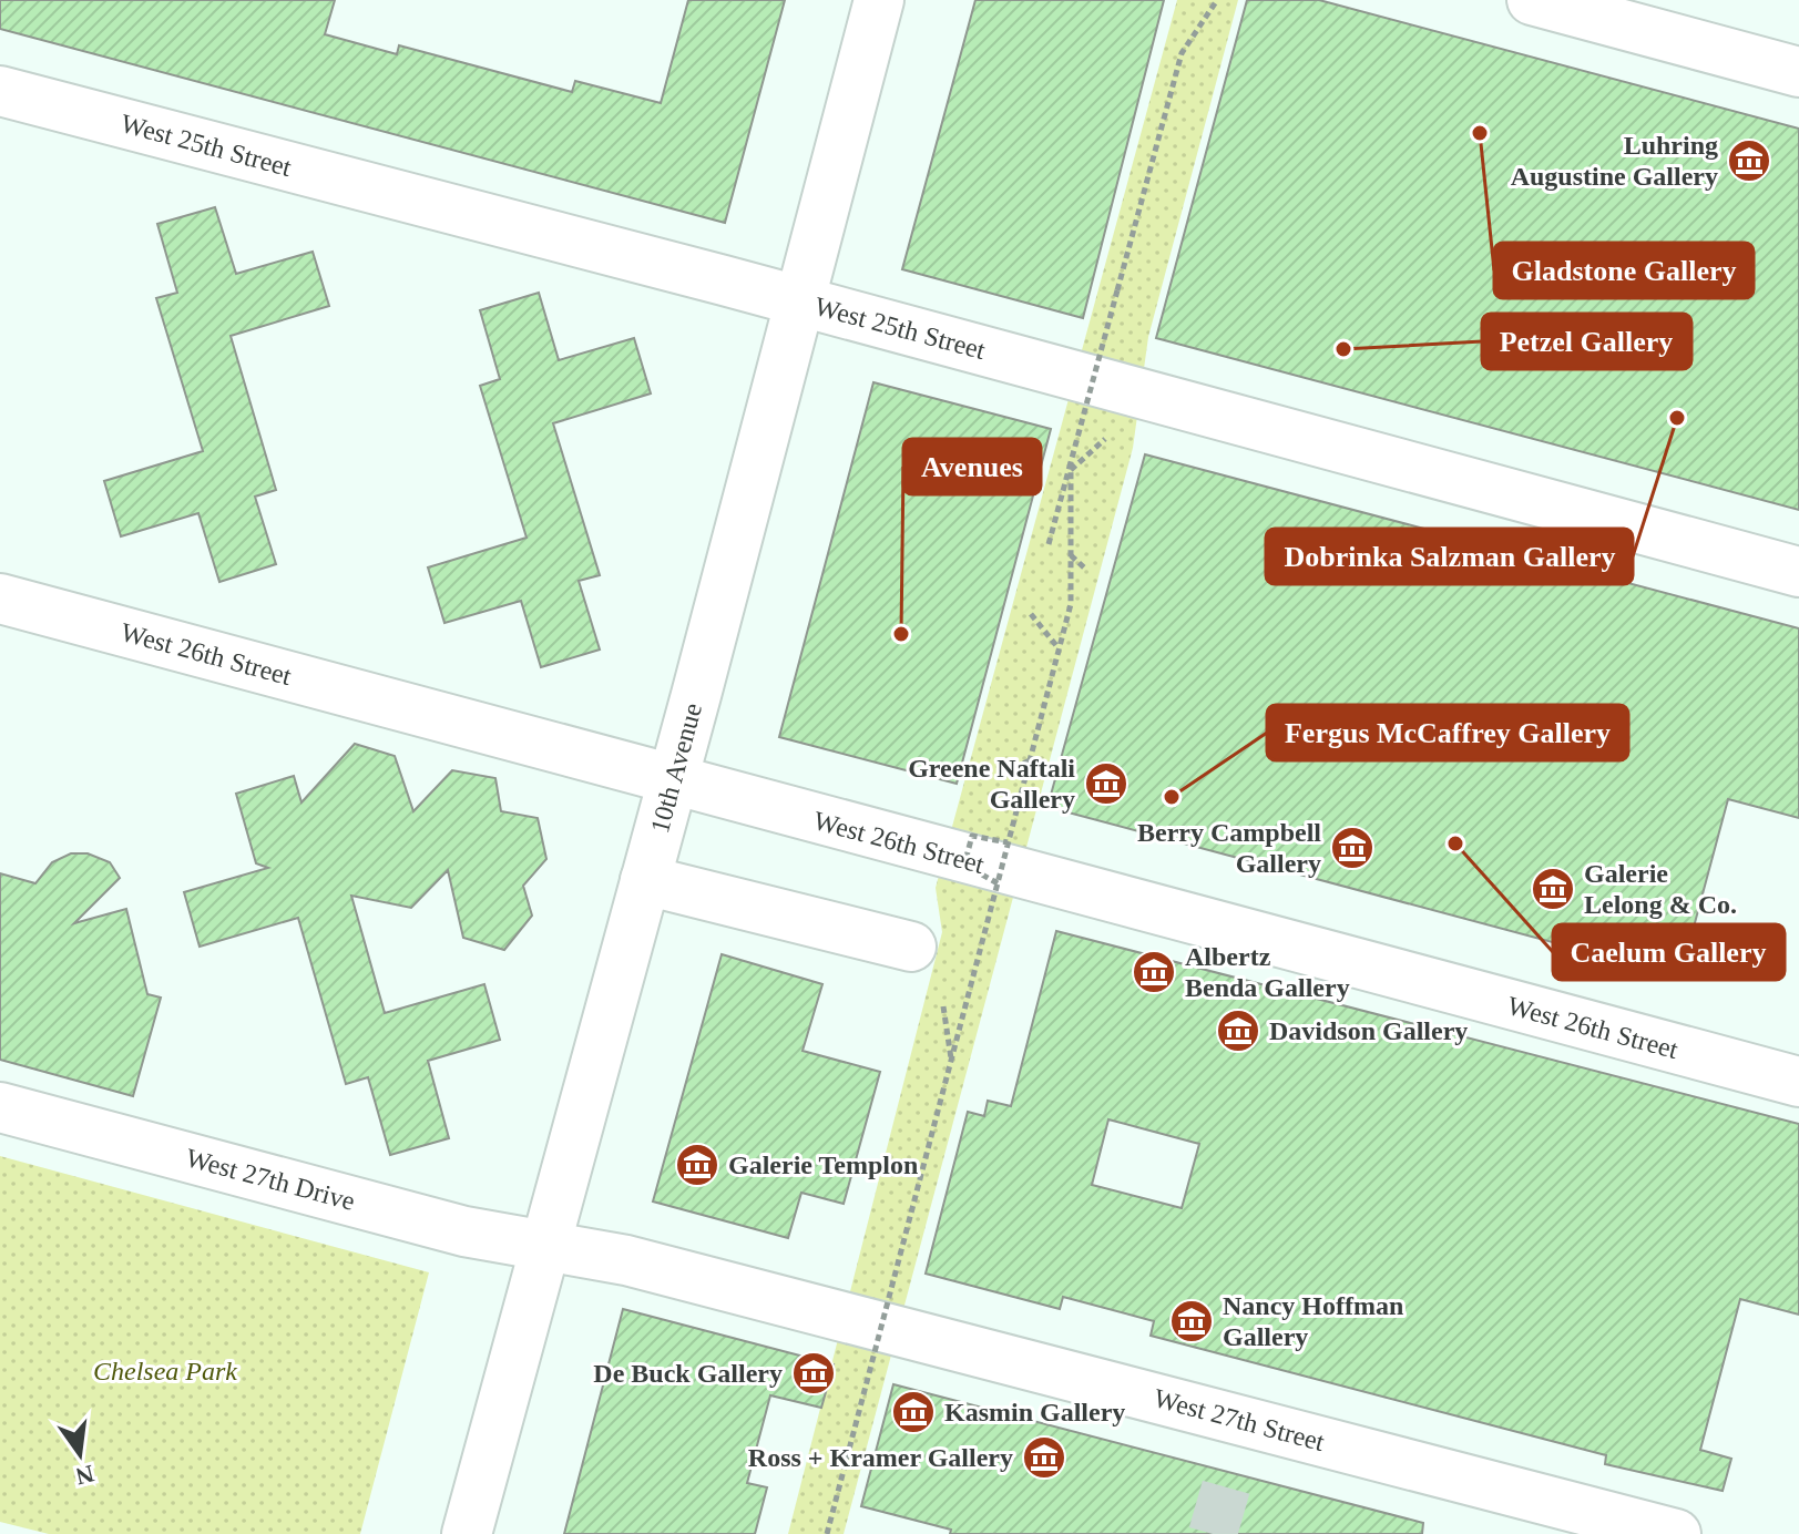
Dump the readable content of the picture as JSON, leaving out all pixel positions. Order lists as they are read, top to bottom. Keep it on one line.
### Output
{"streets":{"street":["West 25th Street","West 26th Street","10th Avenue","West 27th Drive","West 27th Street"]},"crossings":[["West 25th Street","10th Avenue"],["West 26th Street","10th Avenue"],["10th Avenue","West 27th Drive"],["10th Avenue","West 27th Street"],["West 27th Drive","West 27th Street"]],"parks":["Chelsea Park"],"places":{"other":["Gladstone Gallery","Petzel Gallery","Dobrinka Salzman Gallery","Avenues","Fergus McCaffrey Gallery","Caelum Gallery"],"museum":["Luhring Augustine Gallery","Greene Naftali Gallery","Berry Campbell Gallery","Galerie Lelong & Co.","Albertz Benda Gallery","Davidson Gallery","Galerie Templon","Nancy Hoffman Gallery","De Buck Gallery","Kasmin Gallery","Ross + Kramer Gallery"]},"north":"bottom"}
